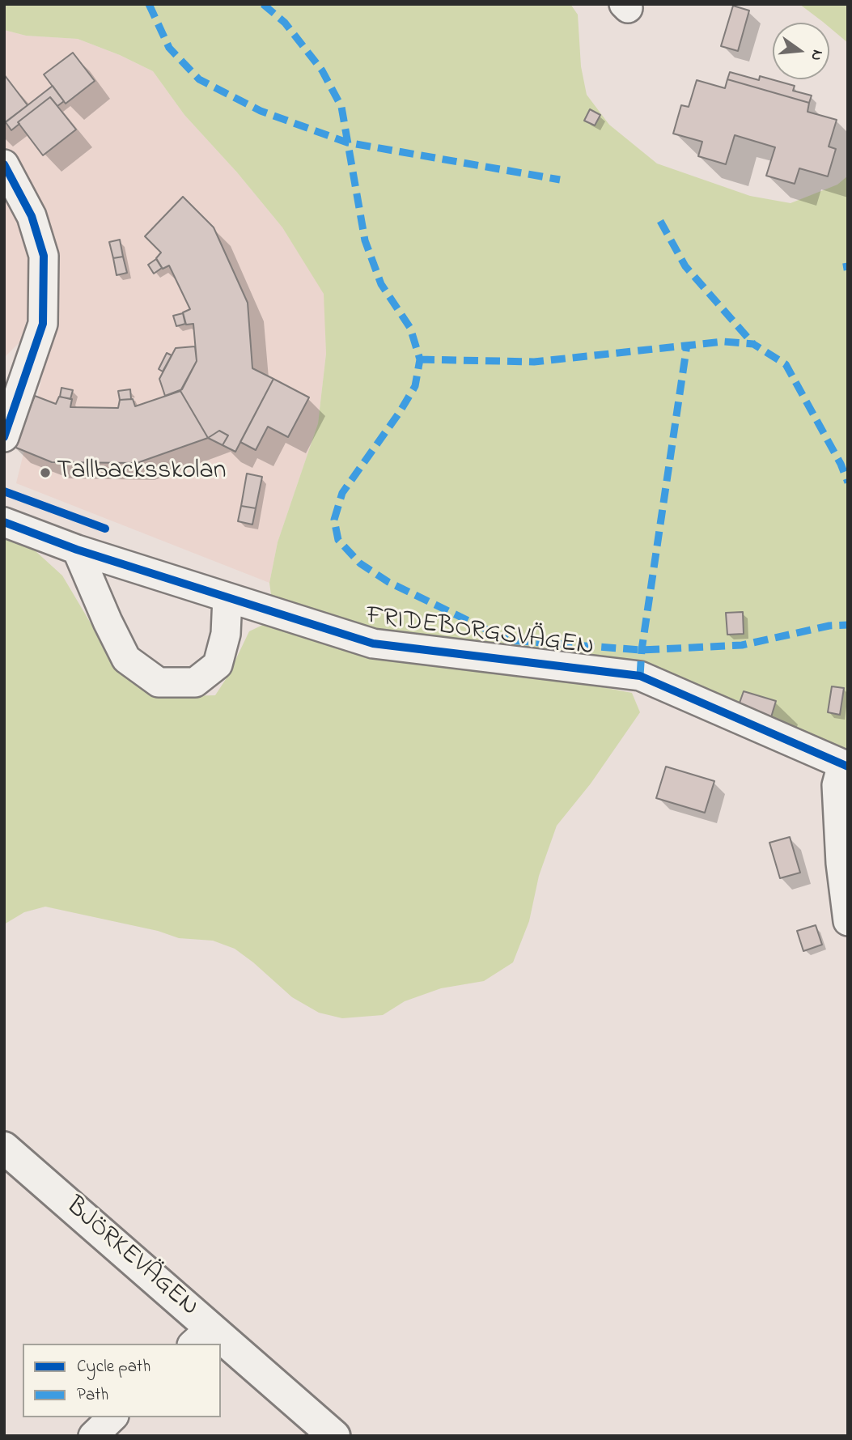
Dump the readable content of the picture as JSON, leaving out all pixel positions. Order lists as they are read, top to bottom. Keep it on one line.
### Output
{"streets":{"main road":["BJÖRKEVÄGEN"],"street":["FRIDEBORGSVÄGEN"]},"places":["Tallbacksskolan"],"legend":["Cycle path","Path"],"north":"right"}
